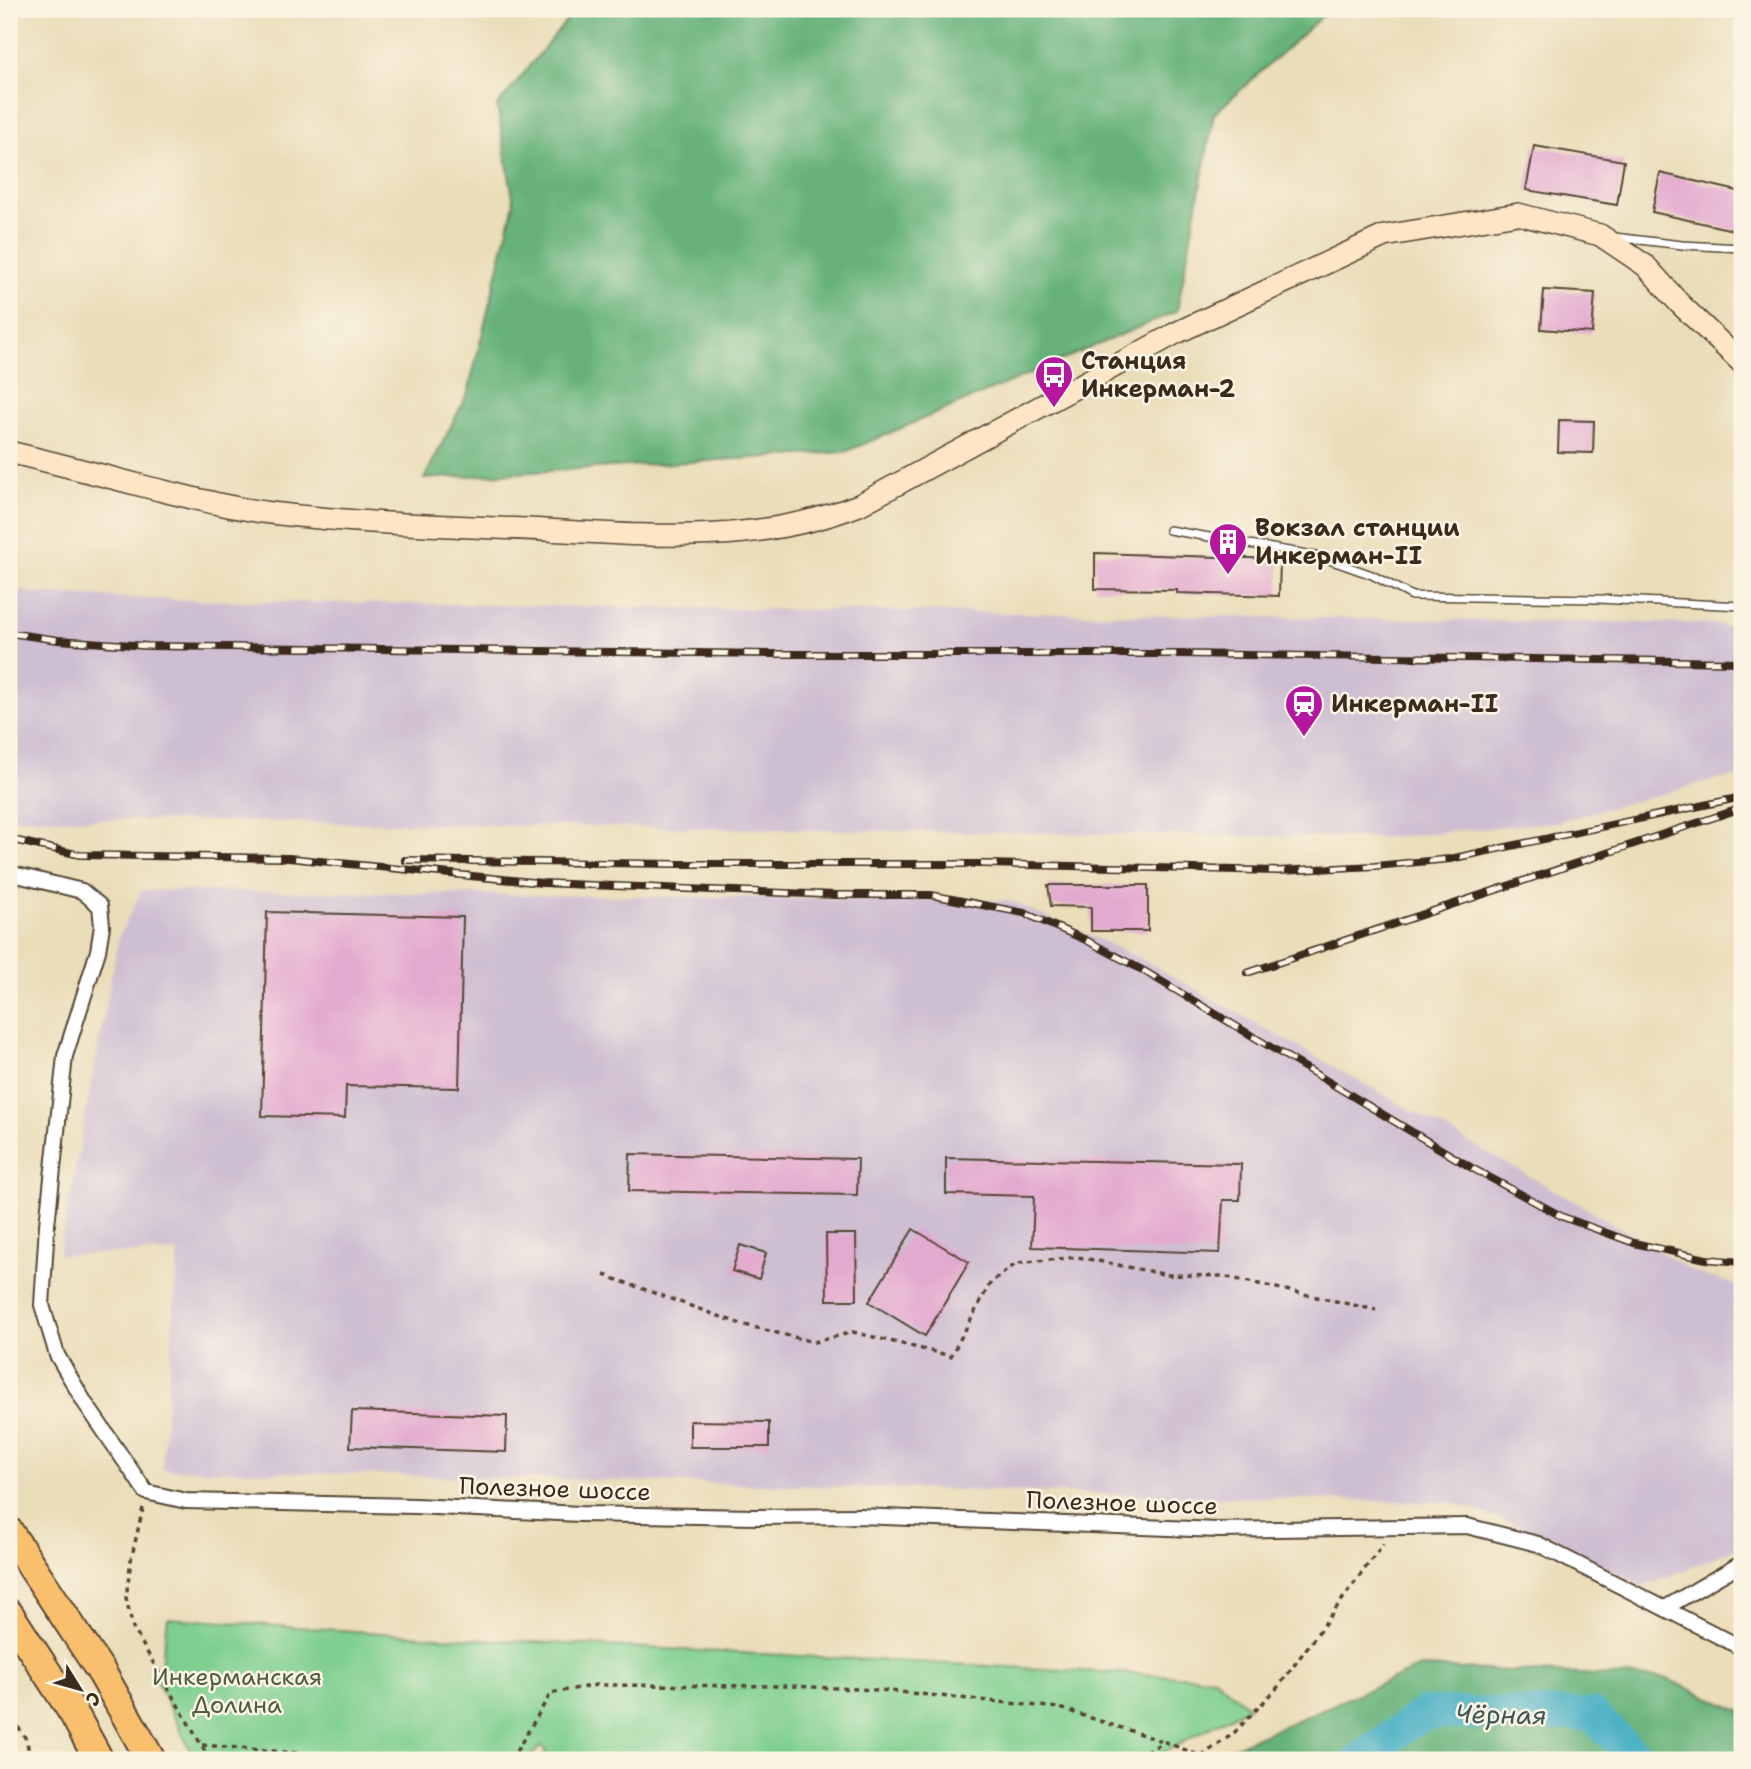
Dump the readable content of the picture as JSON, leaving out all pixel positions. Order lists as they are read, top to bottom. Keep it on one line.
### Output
{"streets":{"street":["Полезное шоссе"]},"water":["Чёрная"],"parks":["Инкерманская Долина"],"places":{"bus stop":["Станция Инкерман-2"],"building":["Вокзал станции Инкерман-II"],"station":["Инкерман-II"]},"north":"bottom right"}
